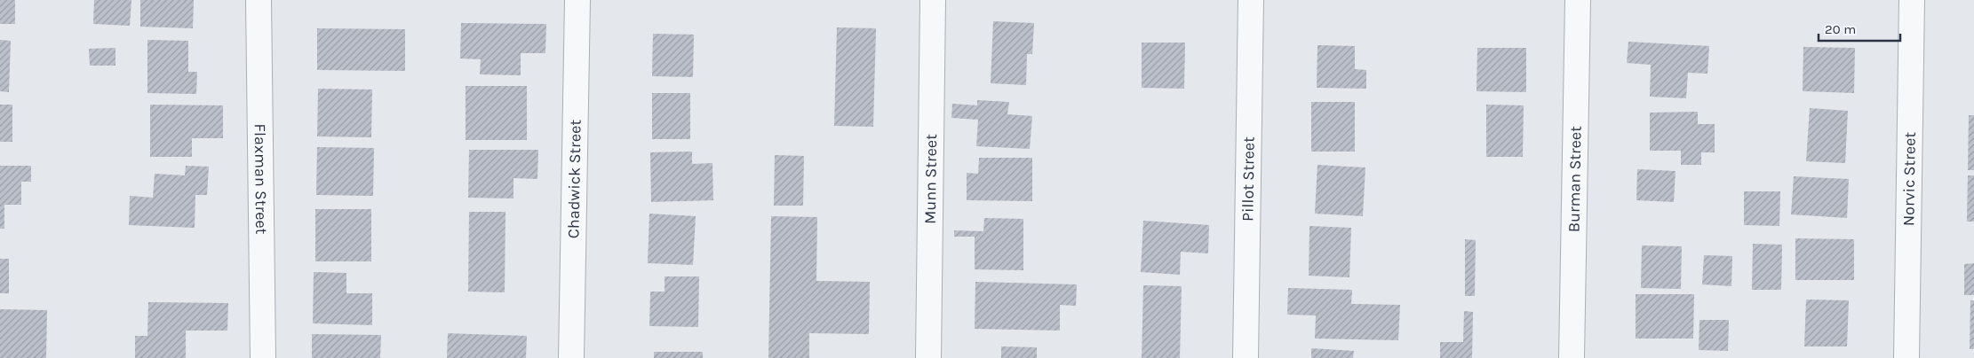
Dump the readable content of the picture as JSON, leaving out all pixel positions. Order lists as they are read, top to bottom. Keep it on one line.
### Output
{"streets":{"street":["Flaxman Street","Chadwick Street","Munn Street","Pillot Street","Burman Street","Norvic Street"]},"scale_bar":"20 m"}
